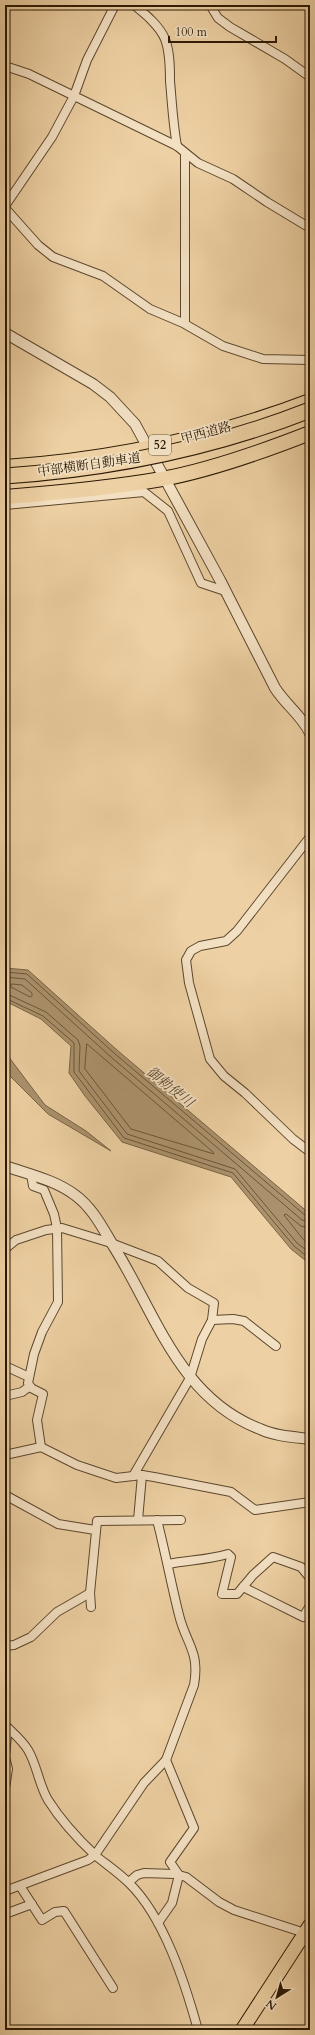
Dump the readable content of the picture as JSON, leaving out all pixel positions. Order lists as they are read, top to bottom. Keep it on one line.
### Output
{"streets":{"highway":["甲西道路","52","中部横断自動車道"]},"water":["御勅使川"],"scale_bar":"100 m","north":"bottom left"}
